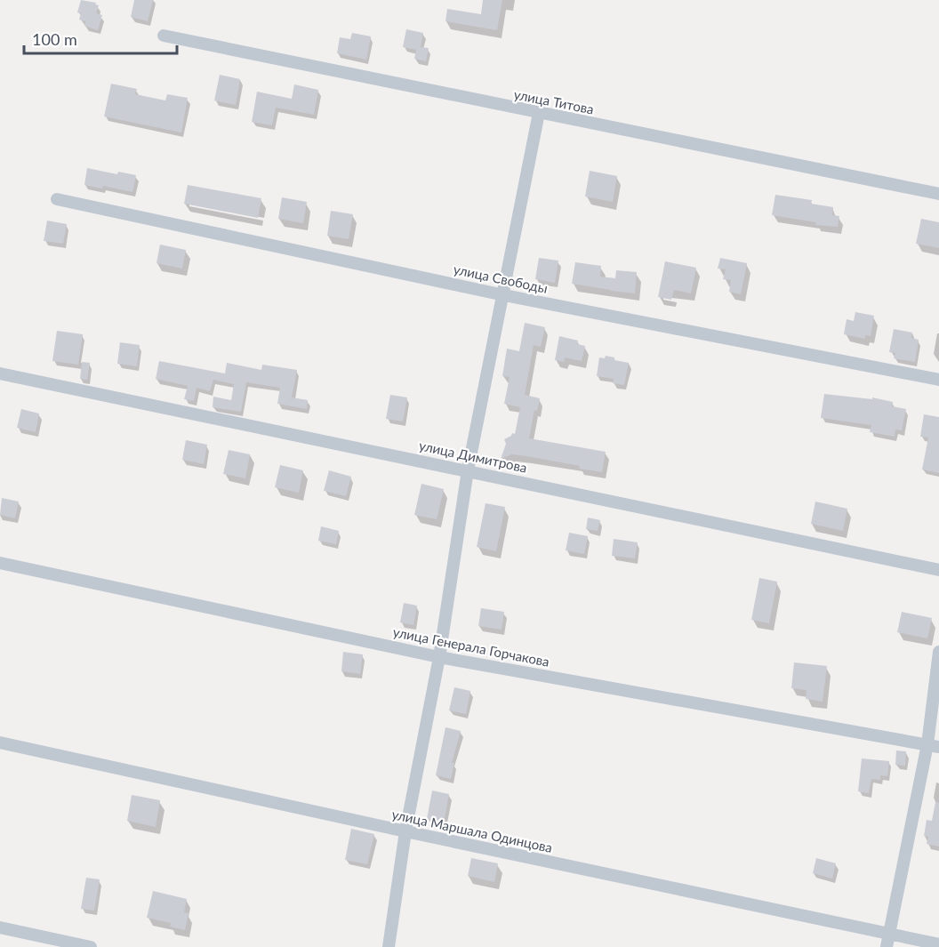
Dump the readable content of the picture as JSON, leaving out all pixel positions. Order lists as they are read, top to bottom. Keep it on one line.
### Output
{"streets":{"street":["улица Титова","улица Свободы","улица Димитрова","улица Генерала Горчакова","улица Маршала Одинцова"]},"scale_bar":"100 m"}
